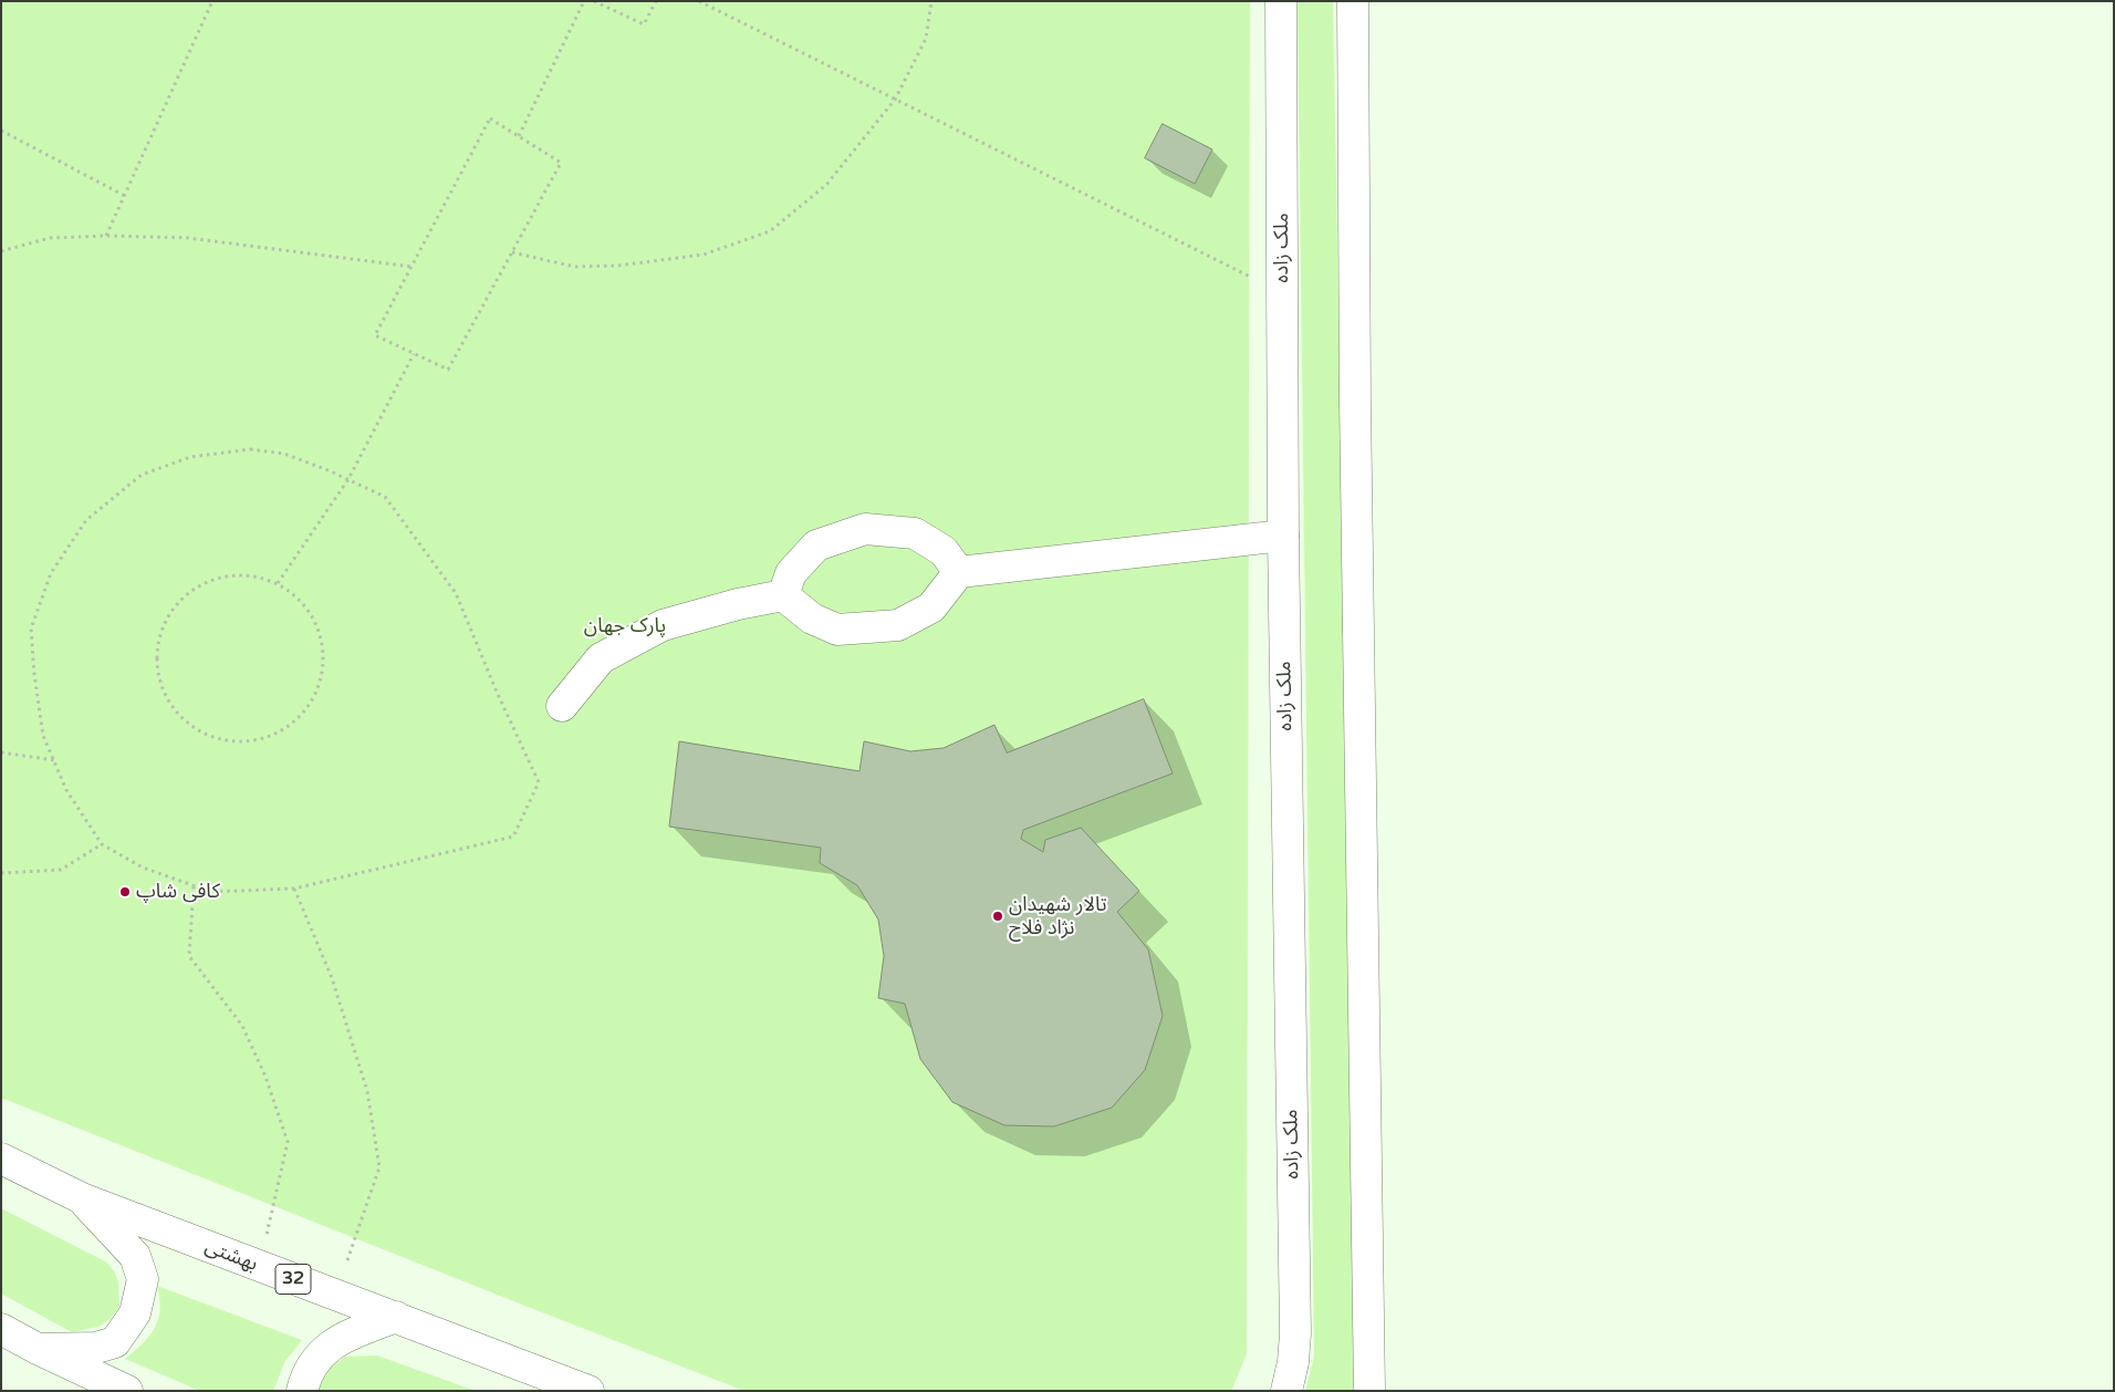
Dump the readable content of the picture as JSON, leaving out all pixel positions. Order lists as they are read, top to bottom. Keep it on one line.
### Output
{"streets":{"main road":["ملک زاده","بهشتى","32"]},"parks":["پارک جهان"],"places":["کافی شاپ","تالار شهیدان نژاد فلاح"]}
